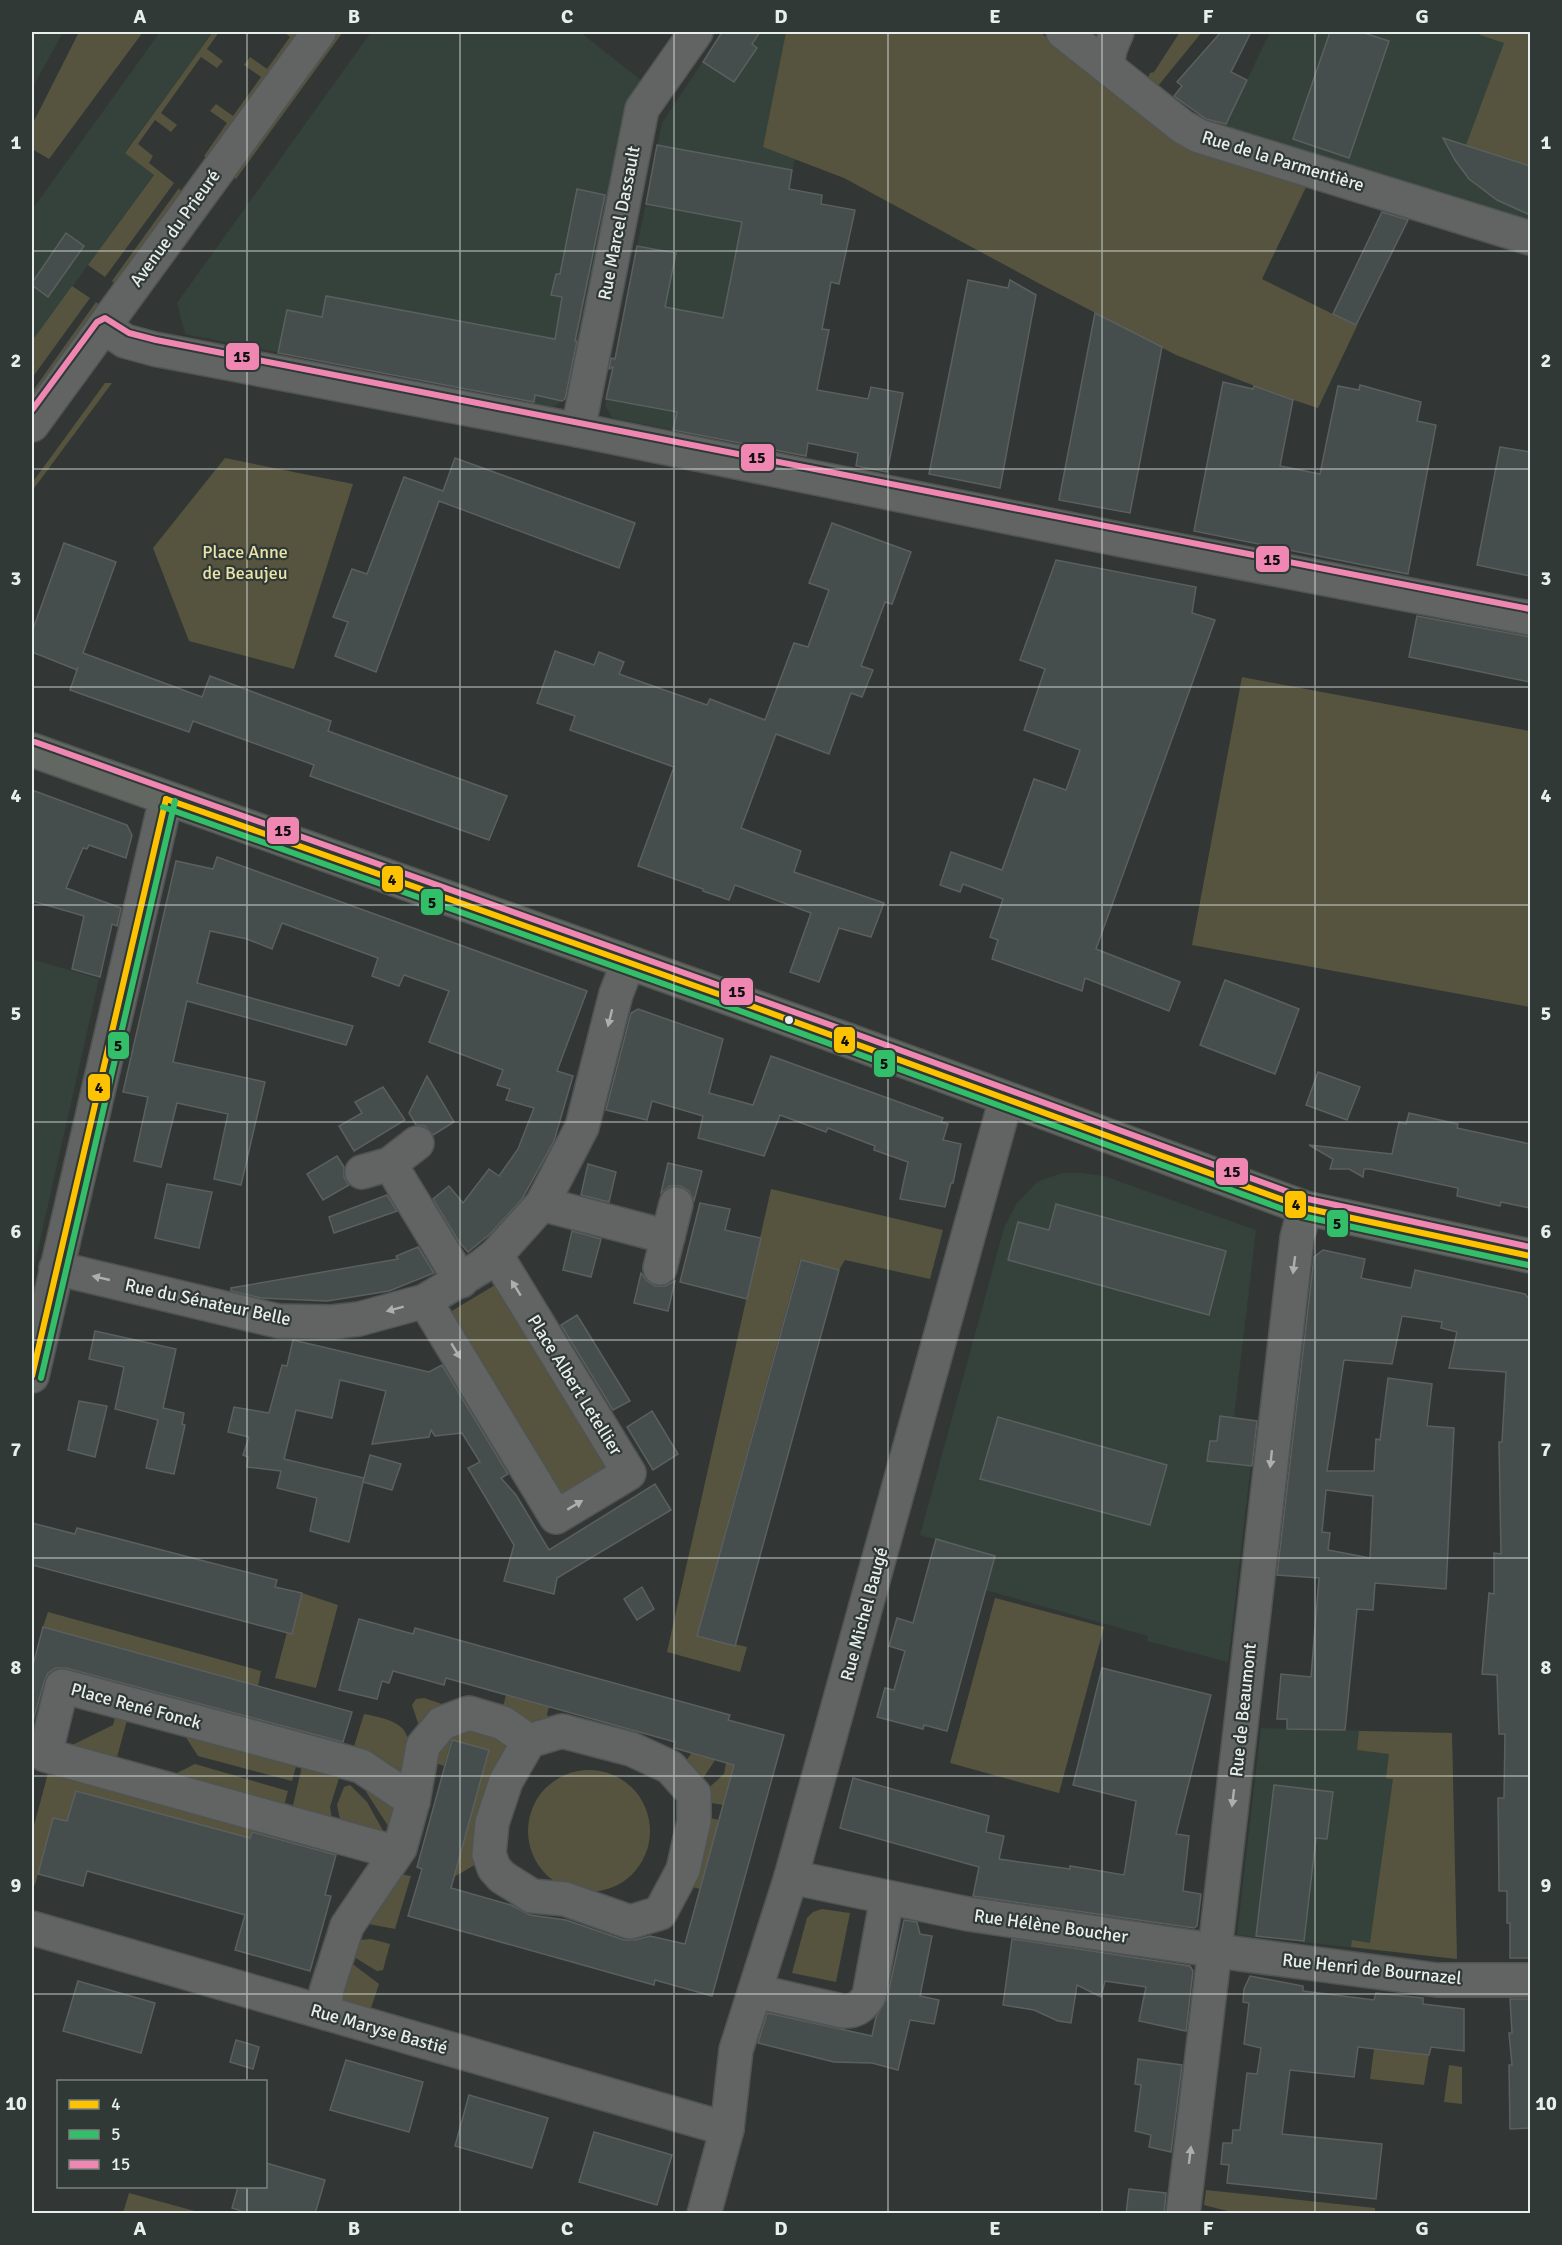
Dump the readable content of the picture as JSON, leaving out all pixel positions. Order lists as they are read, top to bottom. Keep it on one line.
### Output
{"streets":{"street":["Rue de la Parmentière","Rue Marcel Dassault","Avenue du Prieuré","Rue du Sénateur Belle","Place Albert Letellier","Rue Michel Baugé","Place René Fonck","Rue de Beaumont","Rue Hélène Boucher","Rue Henri de Bournazel","Rue Maryse Bastié"]},"crossings":[["Rue du Sénateur Belle","Place Albert Letellier"],["Rue Michel Baugé","Rue Hélène Boucher"],["Rue Michel Baugé","Rue Maryse Bastié"],["Rue de Beaumont","Rue Hélène Boucher"],["Rue de Beaumont","Rue Henri de Bournazel"],["Rue Hélène Boucher","Rue Henri de Bournazel"]],"parks":["Place Anne de Beaujeu"],"lines":["transit line 15","transit line 4","transit line 5"],"legend":["4","5","15"],"grid":{"columns":["A","B","C","D","E","F","G"],"rows":["1","2","3","4","5","6","7","8","9","10"]}}
